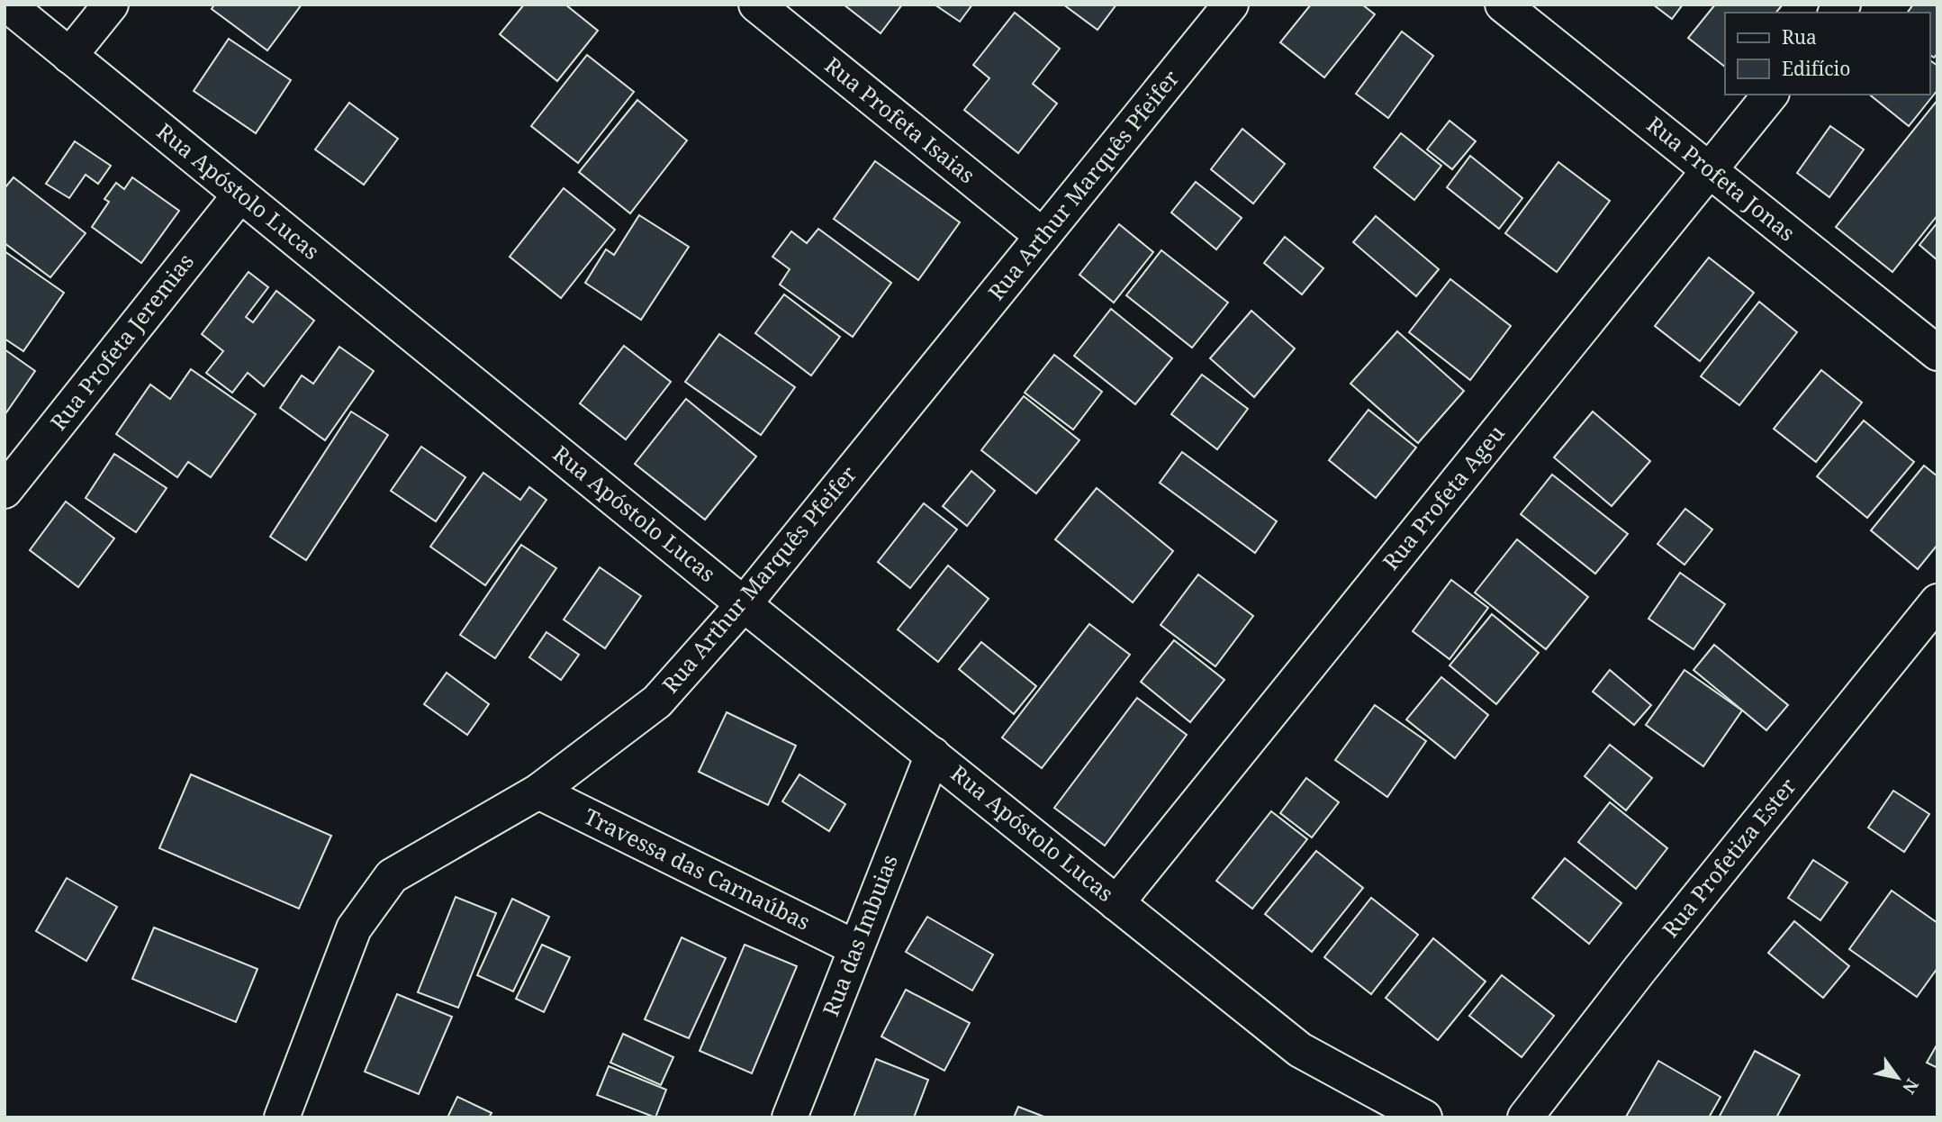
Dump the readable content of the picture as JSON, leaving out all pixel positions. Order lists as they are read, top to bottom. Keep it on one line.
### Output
{"streets":{"street":["Rua Profeta Isaias","Rua Profeta Jonas","Rua Arthur Marquês Pfeifer","Rua Apóstolo Lucas","Rua Profeta Jeremias","Rua Profeta Ageu","Rua Profetiza Ester","Travessa das Carnaúbas","Rua das Imbuias"]},"crossings":[["Rua Profeta Isaias","Rua Arthur Marquês Pfeifer"],["Rua Profeta Jonas","Rua Profeta Ageu"],["Rua Arthur Marquês Pfeifer","Rua Apóstolo Lucas"],["Rua Arthur Marquês Pfeifer","Travessa das Carnaúbas"],["Rua Apóstolo Lucas","Rua Profeta Jeremias"],["Rua Apóstolo Lucas","Rua Profeta Ageu"],["Rua Apóstolo Lucas","Rua das Imbuias"],["Travessa das Carnaúbas","Rua das Imbuias"]],"legend":["Rua","Edifício"],"north":"bottom right"}
